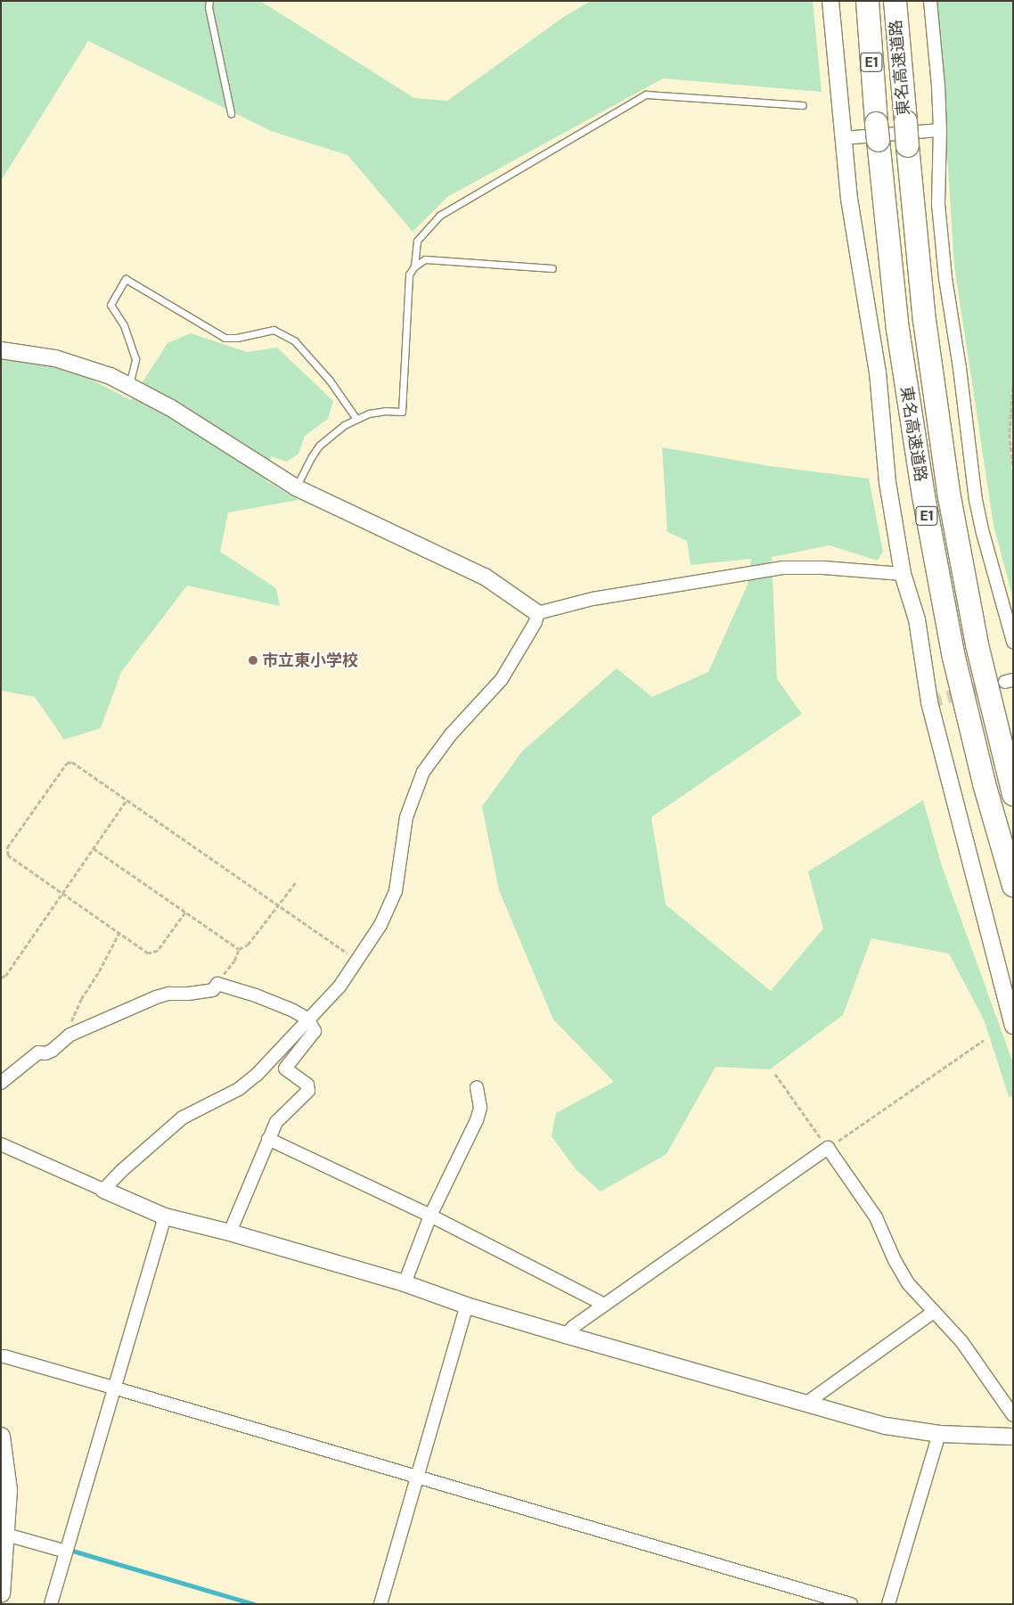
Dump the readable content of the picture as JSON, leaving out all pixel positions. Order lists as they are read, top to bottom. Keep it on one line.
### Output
{"streets":{"highway":["E1","東名高速道路"]},"places":["市立東小学校"]}
